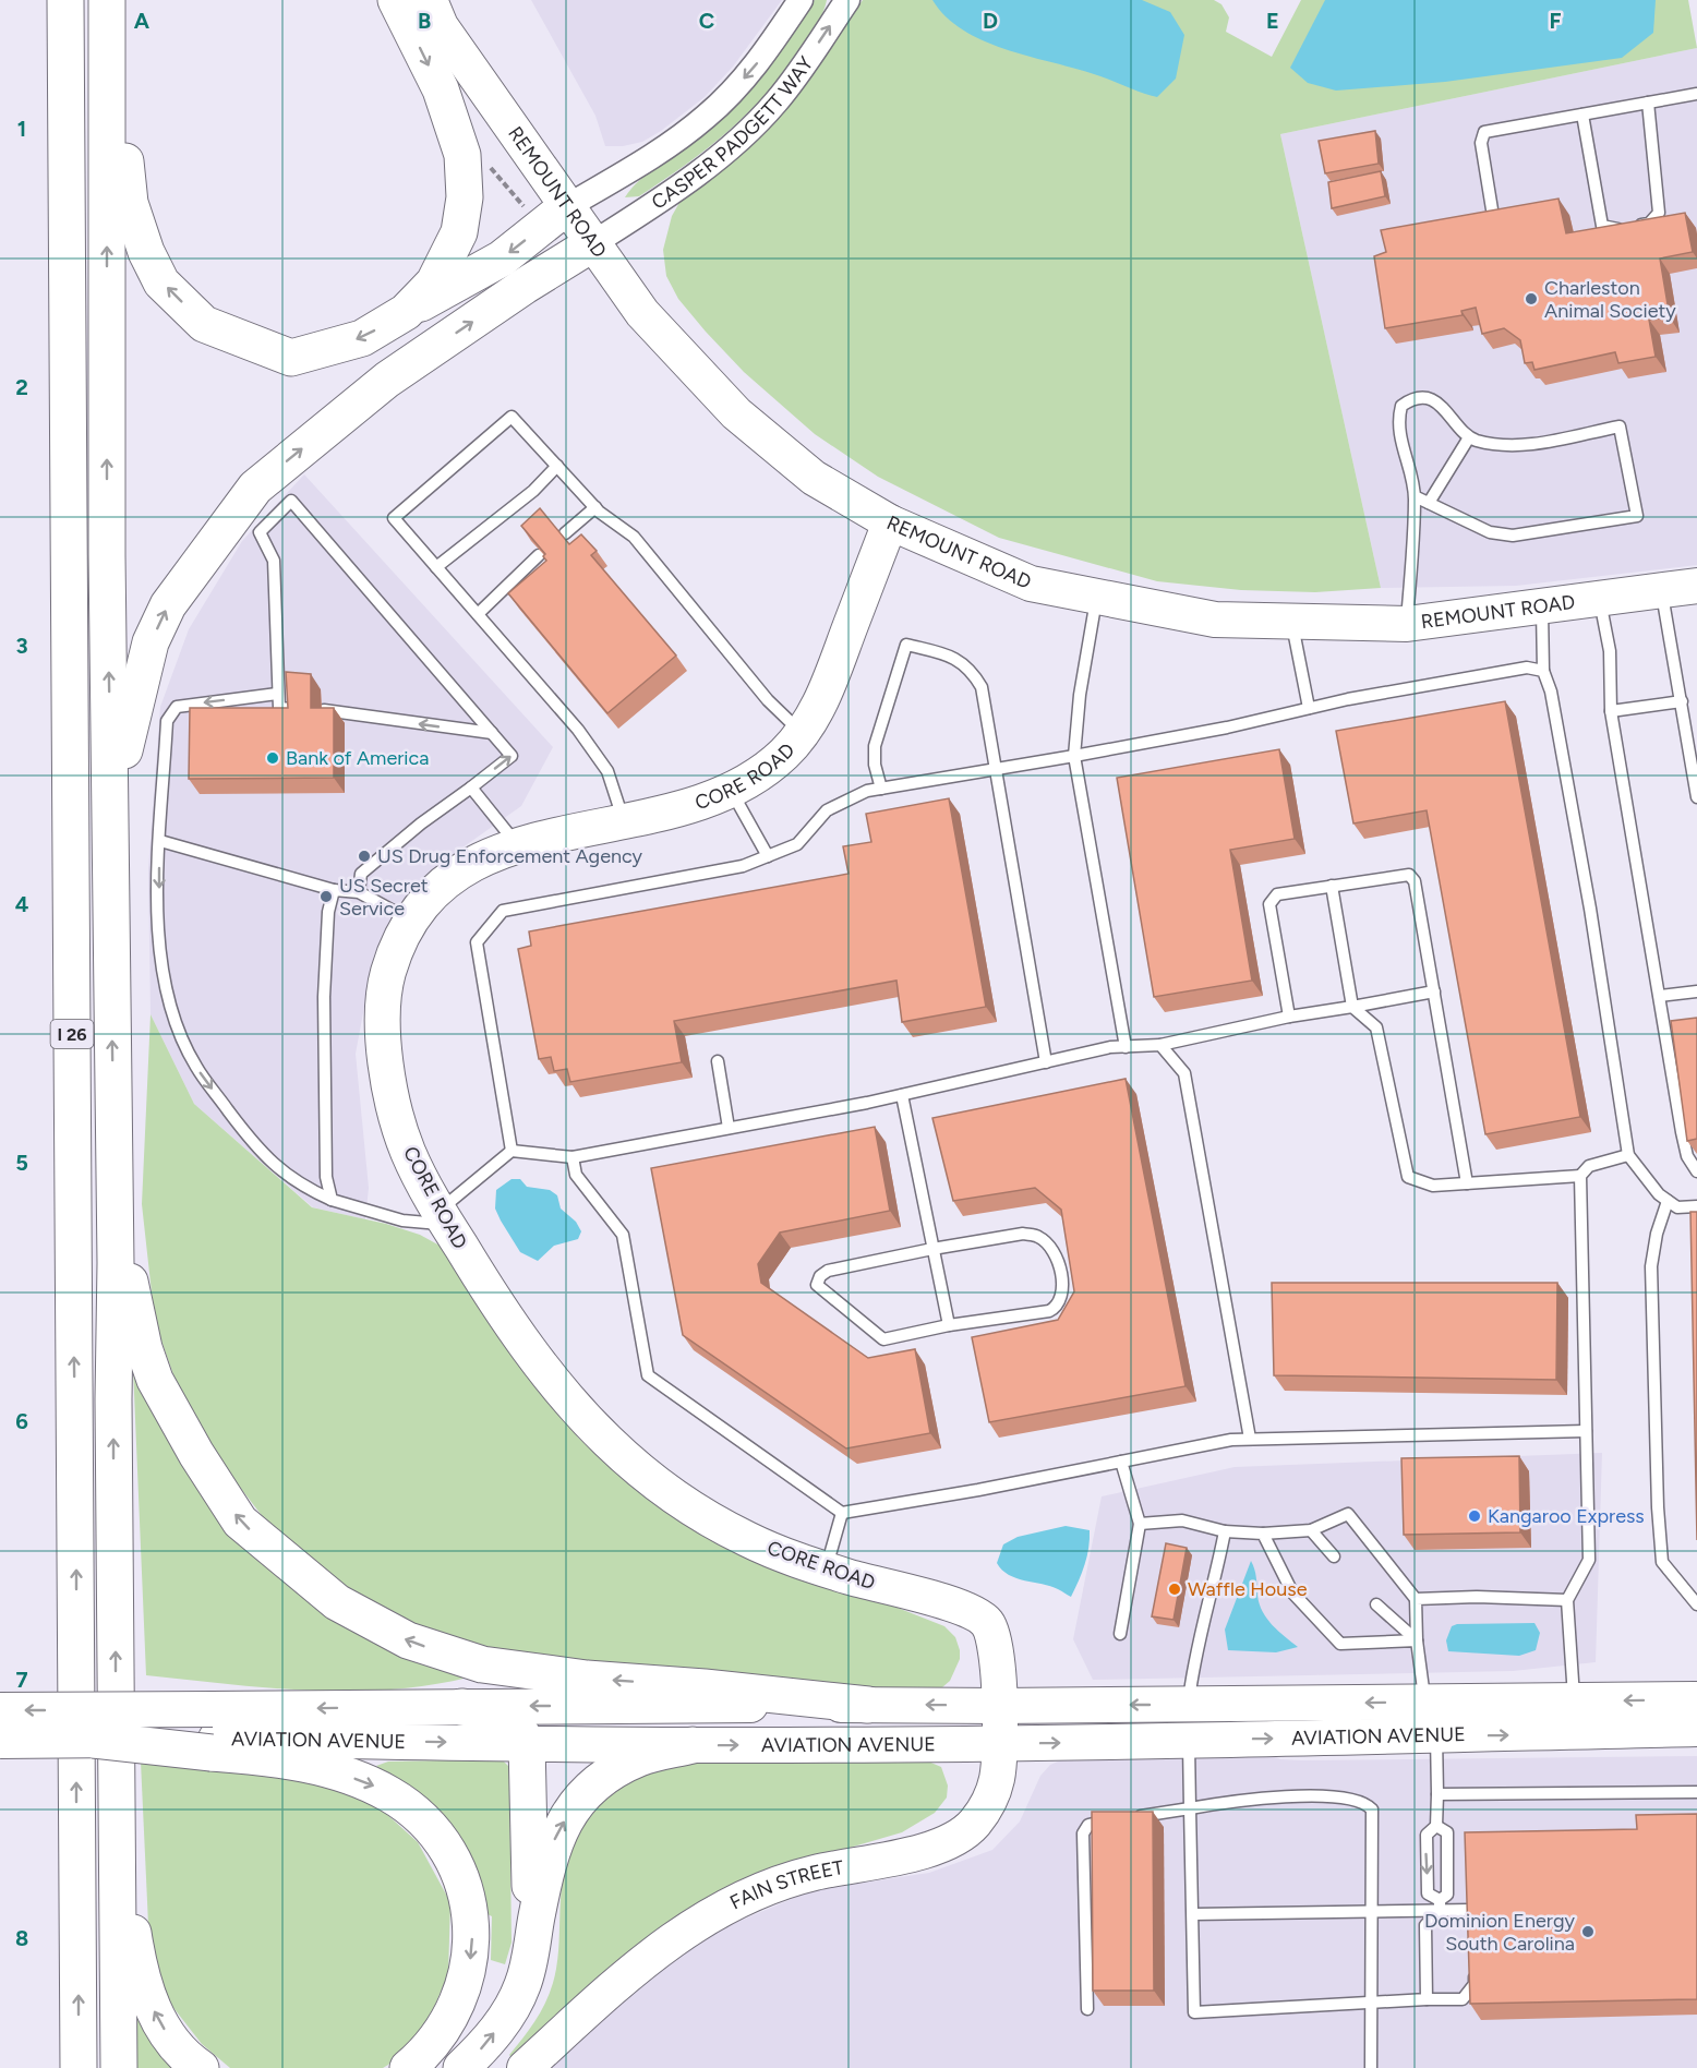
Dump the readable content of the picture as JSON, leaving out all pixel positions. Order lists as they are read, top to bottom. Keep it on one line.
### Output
{"streets":{"highway":["I 26"],"street":["CASPER PADGETT WAY","REMOUNT ROAD","CORE ROAD","AVIATION AVENUE","FAIN STREET"]},"crossings":[["CASPER PADGETT WAY","REMOUNT ROAD"],["REMOUNT ROAD","CORE ROAD"],["CORE ROAD","AVIATION AVENUE"],["CORE ROAD","FAIN STREET"],["AVIATION AVENUE","FAIN STREET"]],"places":["Charleston Animal Society","Bank of America","US Drug Enforcement Agency","US Secret Service","Kangaroo Express","Waffle House","Dominion Energy South Carolina"],"grid":{"columns":["A","B","C","D","E","F"],"rows":["1","2","3","4","5","6","7","8"]}}
